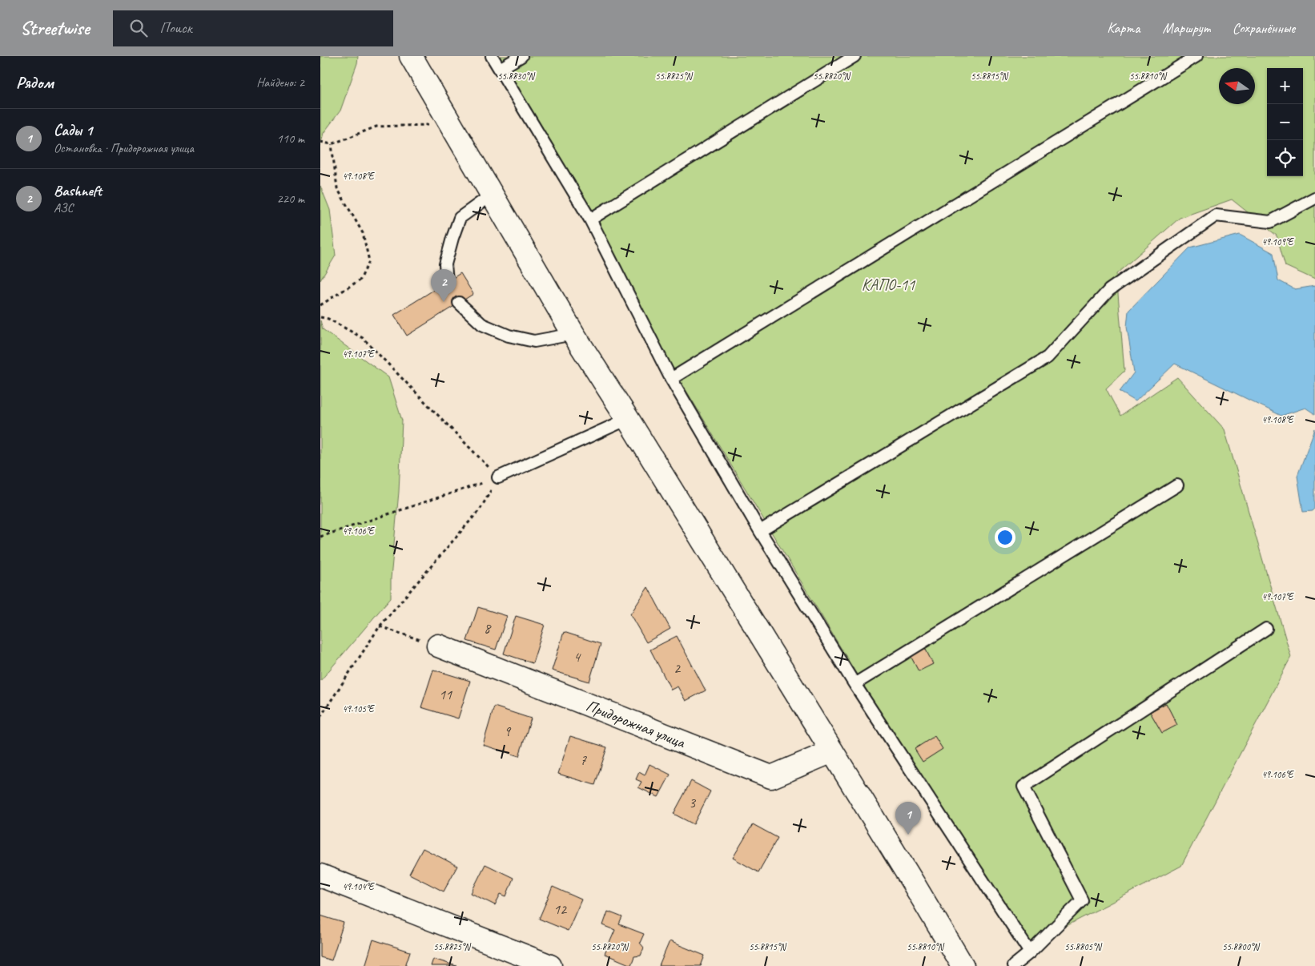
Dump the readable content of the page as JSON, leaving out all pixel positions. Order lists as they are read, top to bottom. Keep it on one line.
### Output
{"streets":{"main road":["Придорожная улица"]},"parks":["КАПО-11"],"house_numbers":["8","4","2","11","9","7","3","12"],"north":"left","page":{"header":"Streetwise","search":"Поиск","nav":["Карта","Маршрут","Сохранённые"],"heading":["Рядом","Найдено: 2"],"map_buttons":["+","−"],"list":[{"mark":"1","name":"Сады 1","note":"Остановка · Придорожная улица","value":"110 m"},{"mark":"2","name":"Bashneft","note":"АЗС","value":"220 m"}],"pins":["2","1"]},"coordinates":["55.8830°N","55.8825°N","55.8820°N","55.8815°N","55.8810°N","49.108°E","49.109°E","49.107°E","49.106°E","49.105°E","49.104°E","55.8805°N","55.8800°N"]}
